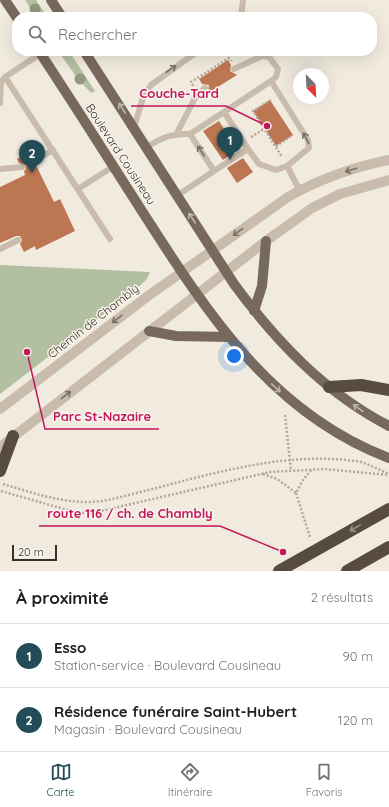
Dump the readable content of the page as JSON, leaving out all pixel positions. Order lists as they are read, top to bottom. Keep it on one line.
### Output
{"streets":{"main road":["Boulevard Cousineau"],"street":["Chemin de Chambly"]},"crossings":[["Boulevard Cousineau","Chemin de Chambly"]],"places":["Couche-Tard","Parc St-Nazaire","route 116 / ch. de Chambly"],"scale_bar":"20 m","north":"bottom right","page":{"search":"Rechercher","pins":["1","2"],"scale":"20 m","heading":["À proximité","2 résultats"],"list":[{"mark":"1","name":"Esso","note":"Station-service · Boulevard Cousineau","value":"90 m"},{"mark":"2","name":"Résidence funéraire Saint-Hubert","note":"Magasin · Boulevard Cousineau","value":"120 m"}],"nav":["Carte","Itinéraire","Favoris"]}}
